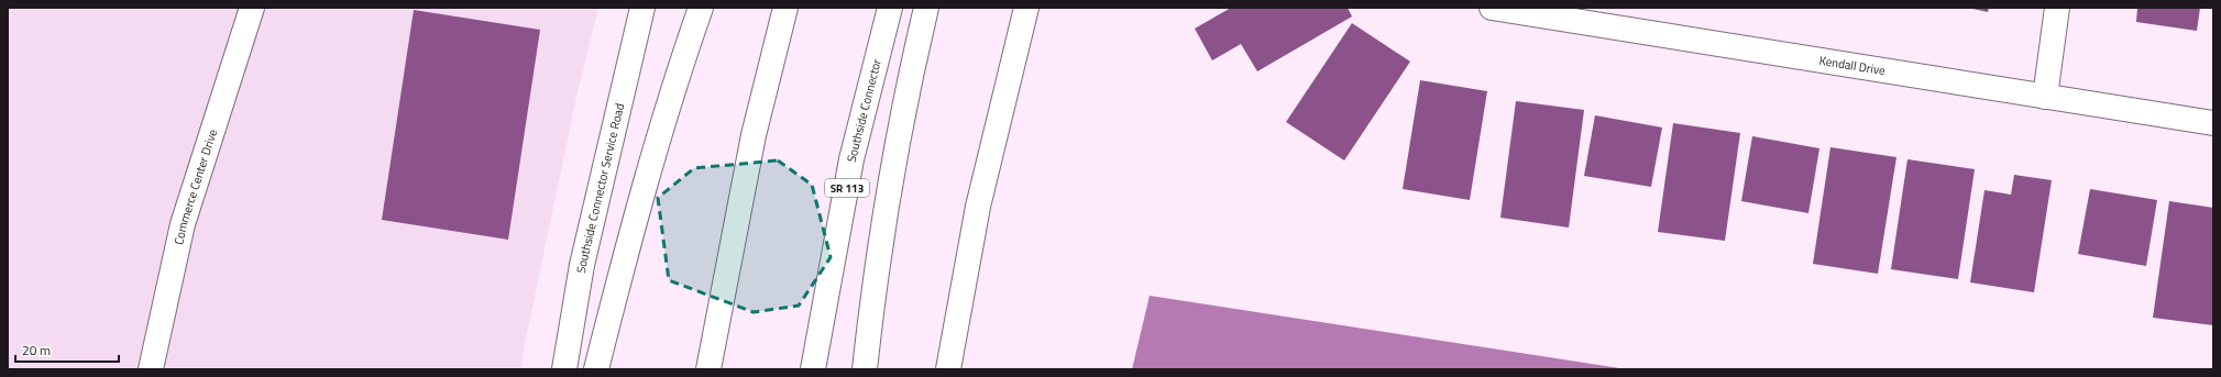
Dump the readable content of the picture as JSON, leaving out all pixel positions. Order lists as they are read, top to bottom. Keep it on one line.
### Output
{"streets":{"main road":["Kendall Drive","Southside Connector","Commerce Center Drive","Southside Connector Service Road","SR 113"]},"scale_bar":"20 m"}
